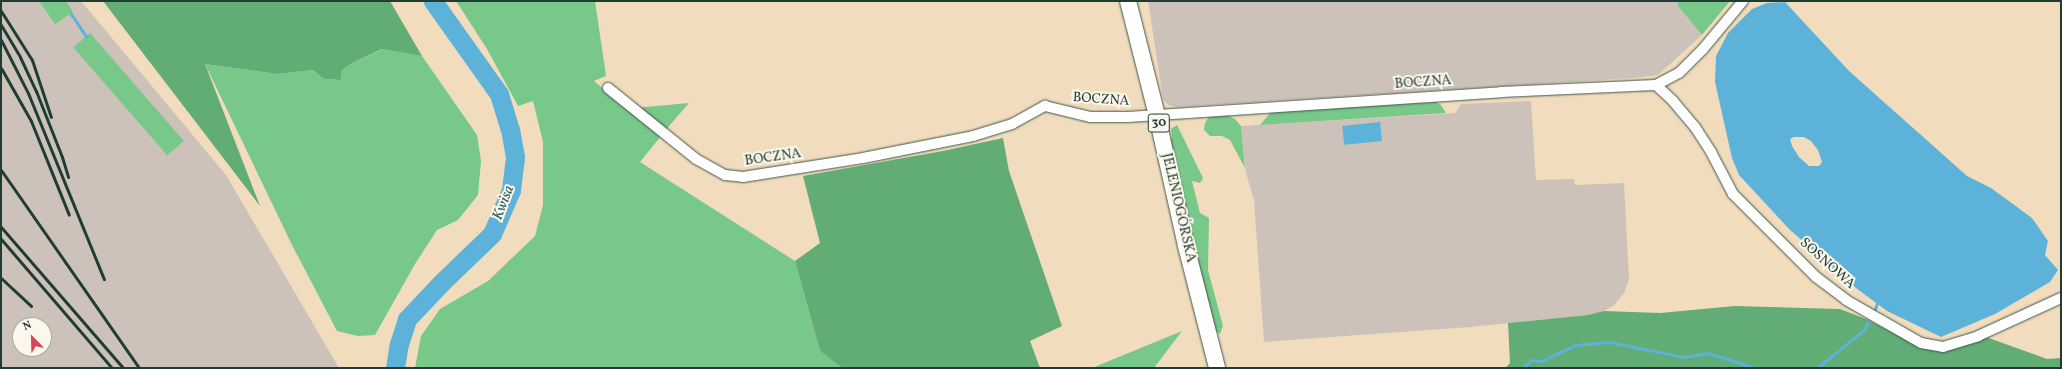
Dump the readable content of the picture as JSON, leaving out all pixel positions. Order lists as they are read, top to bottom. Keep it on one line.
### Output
{"streets":{"main road":["30","JELENIOGÓRSKA"],"street":["BOCZNA","SOSNOWA"]},"crossings":[["BOCZNA","JELENIOGÓRSKA"],["BOCZNA","SOSNOWA"]],"water":["Kwisa"],"north":"top left"}
